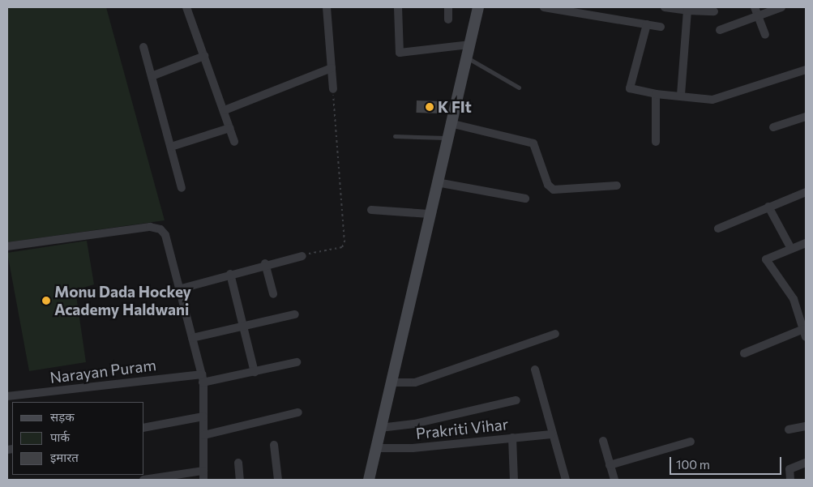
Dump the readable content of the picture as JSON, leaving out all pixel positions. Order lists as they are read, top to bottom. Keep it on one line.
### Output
{"streets":{"street":["Narayan Puram","Prakriti Vihar"]},"places":["K FIt","Monu Dada Hockey Academy Haldwani"],"legend":["सड़क","पार्क","इमारत"],"scale_bar":"100 m"}
